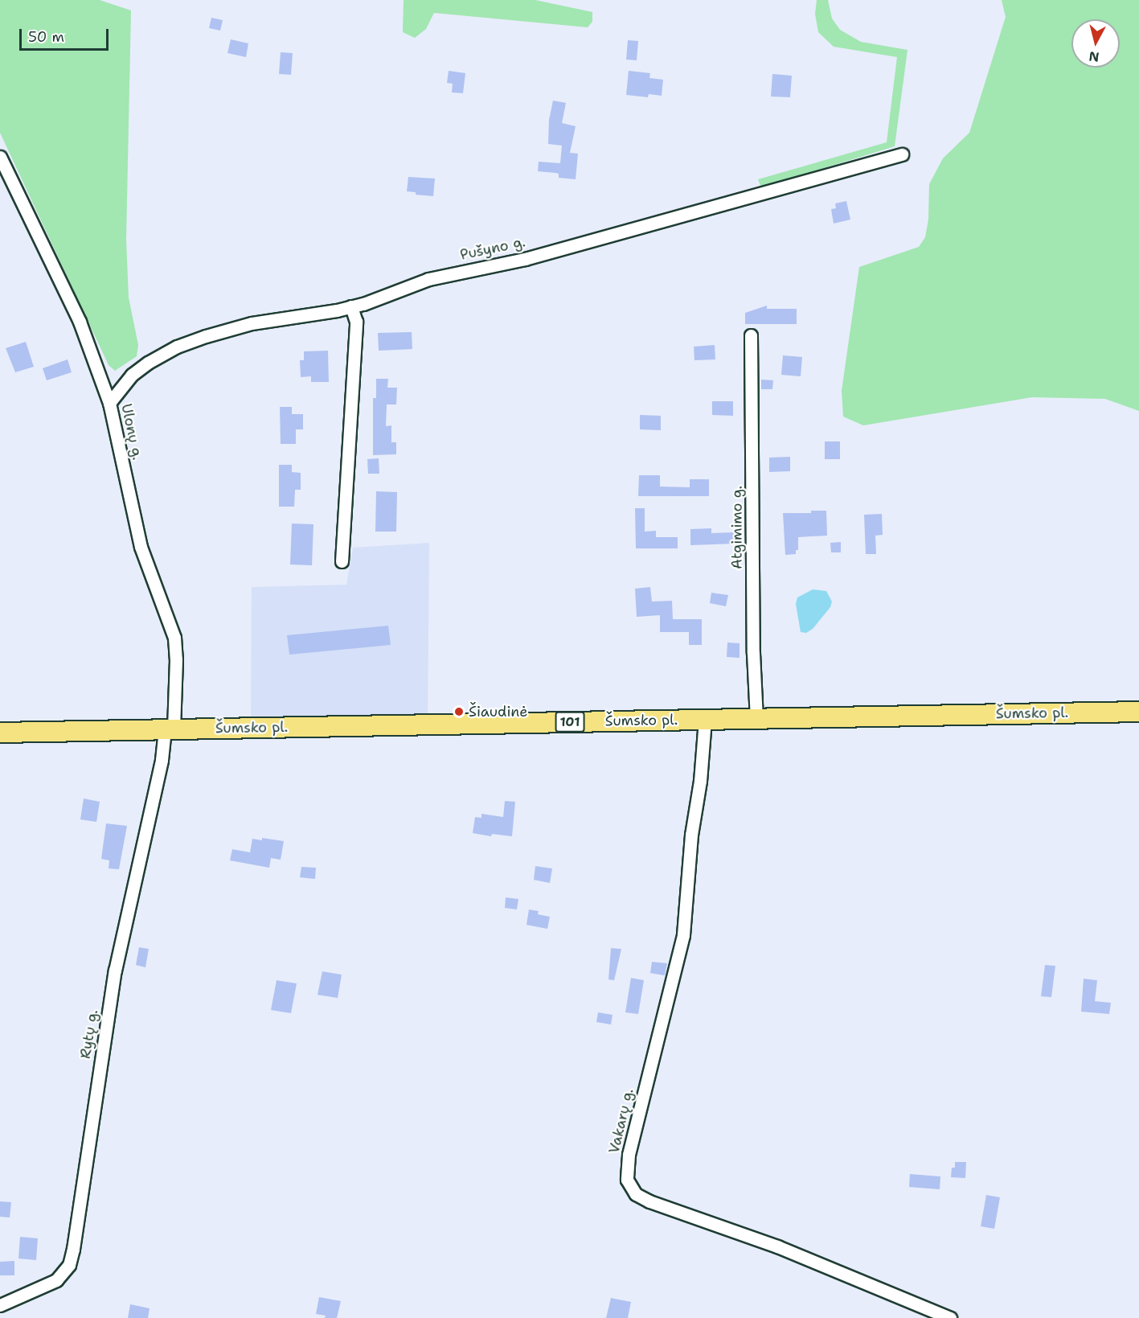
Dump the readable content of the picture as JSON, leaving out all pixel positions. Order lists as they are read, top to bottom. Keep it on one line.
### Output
{"streets":{"main road":["Šumsko pl.","101"],"street":["Pušyno g.","Ulonų g.","Atgimimo g.","Rytų g.","Vakarų g."]},"crossings":[["Pušyno g.","Ulonų g."],["Ulonų g.","Šumsko pl."],["Ulonų g.","Rytų g."],["Atgimimo g.","Šumsko pl."],["Šumsko pl.","Rytų g."],["Šumsko pl.","Vakarų g."]],"places":["Šiaudinė"],"scale_bar":"50 m","north":"bottom"}
